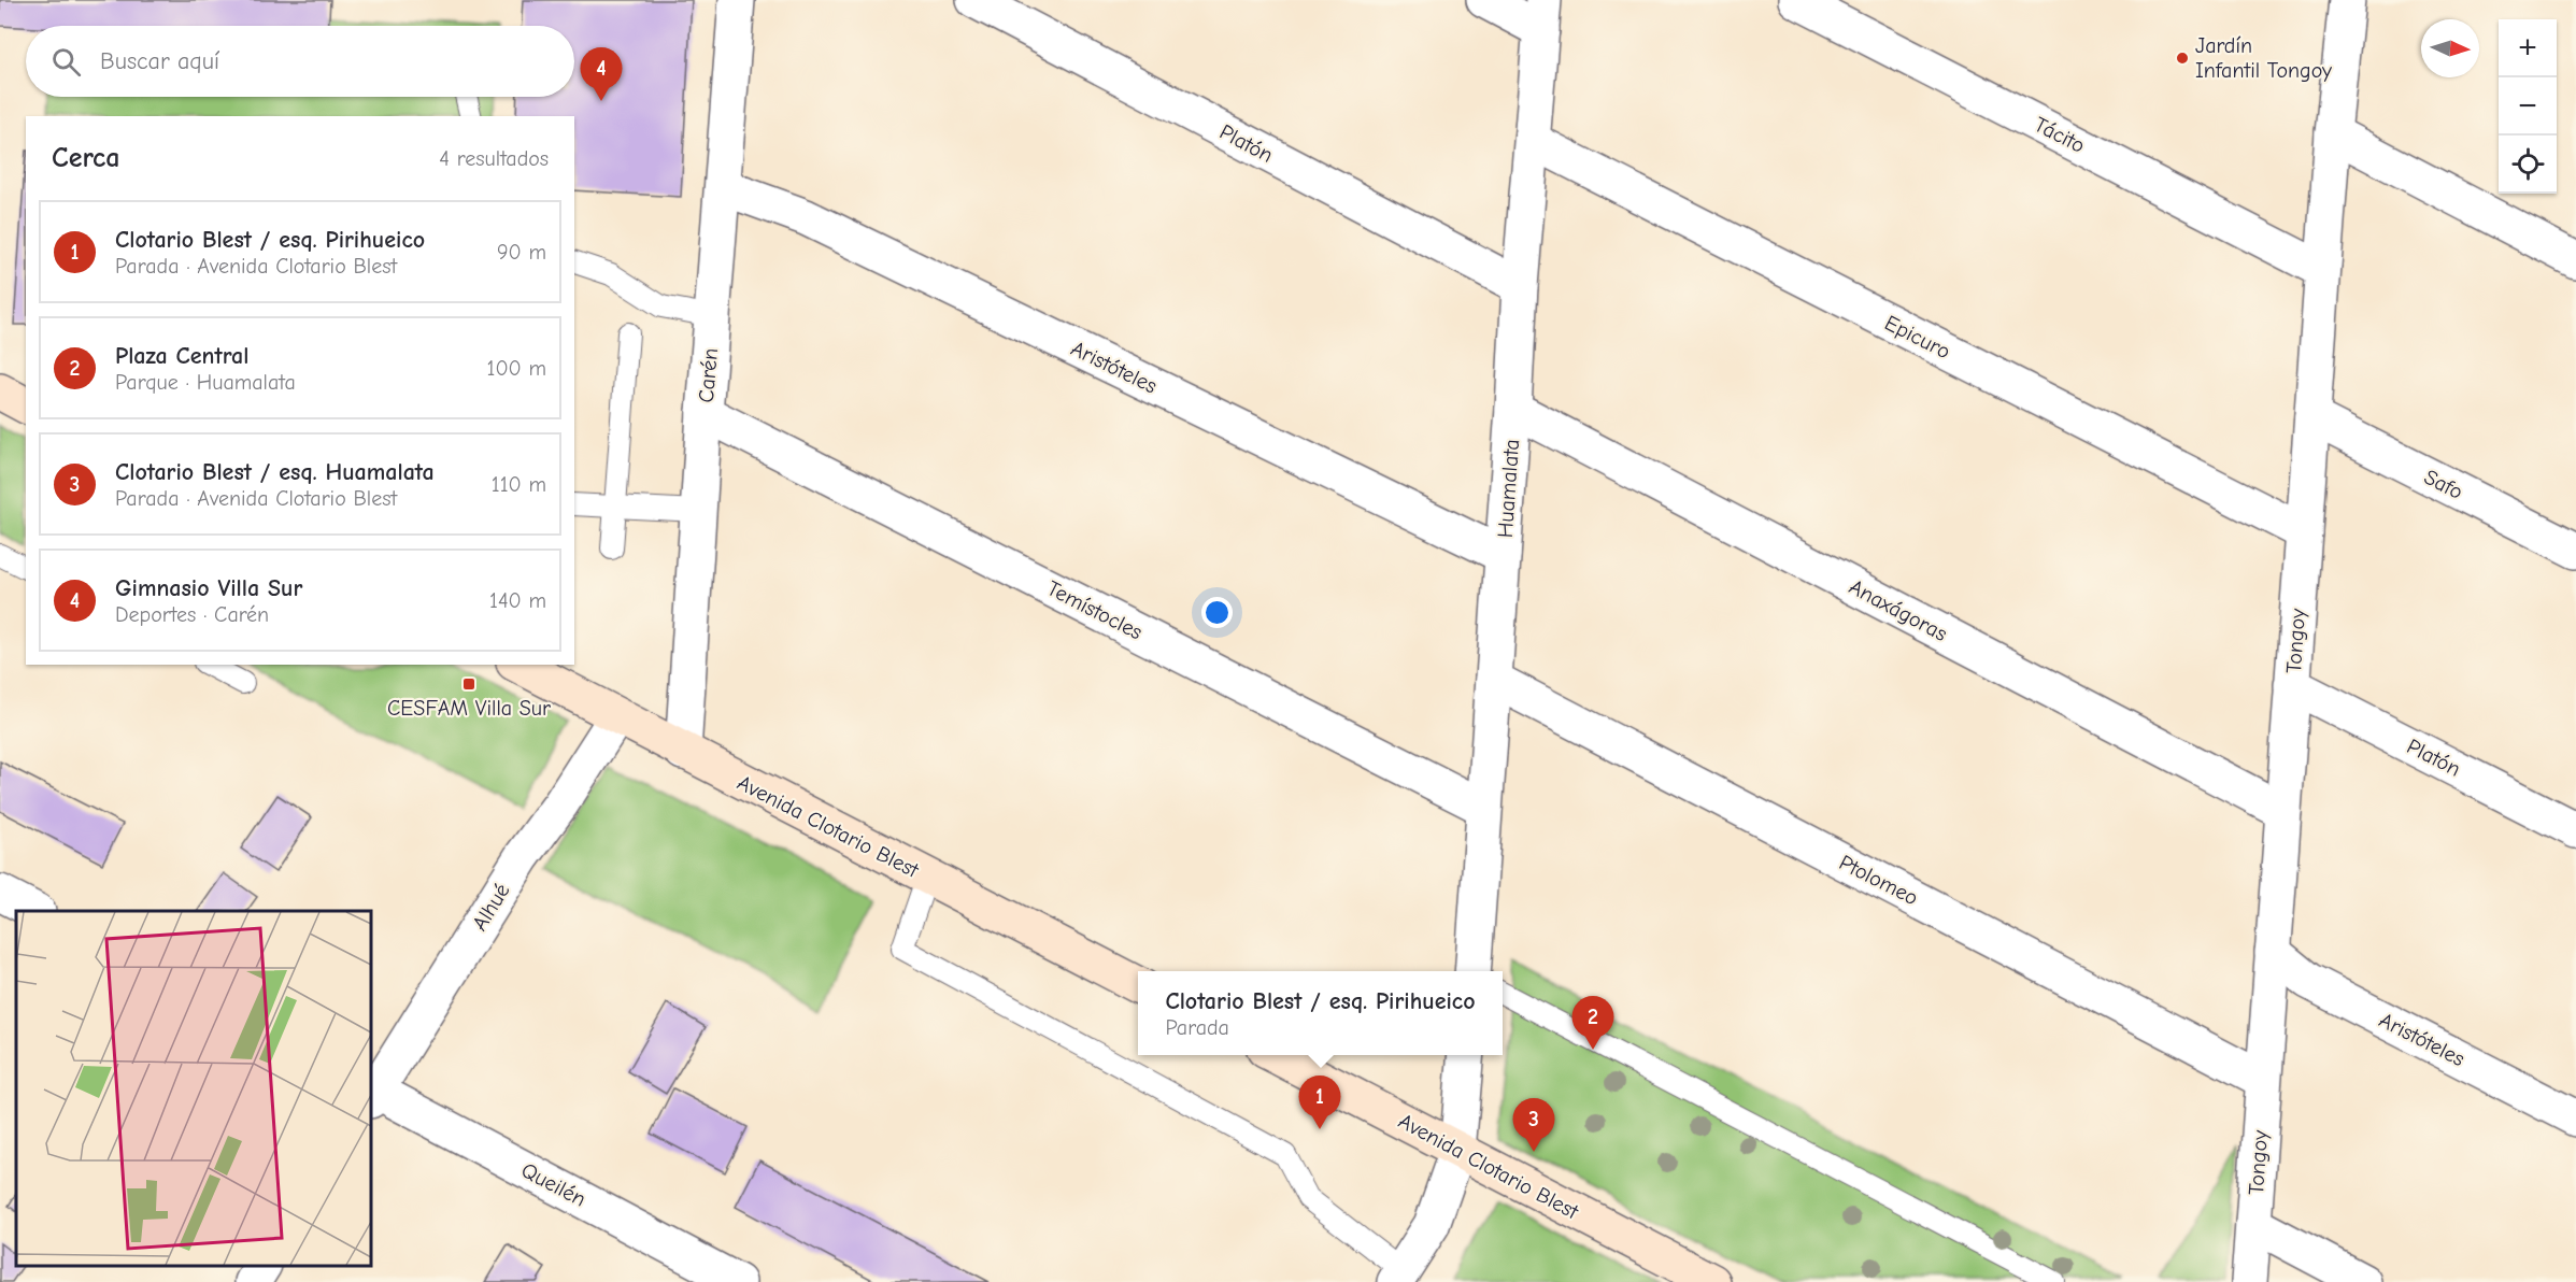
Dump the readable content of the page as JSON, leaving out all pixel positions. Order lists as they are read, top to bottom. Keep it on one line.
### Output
{"streets":{"main road":["Avenida Clotario Blest"],"street":["Tácito","Platón","Epicuro","Aristóteles","Carén","Safo","Huamalata","Temístocles","Anaxágoras","Tongoy","Ptolomeo","Alhué","Queilén"]},"crossings":[["Tácito","Tongoy"],["Platón","Huamalata"],["Platón","Tongoy"],["Epicuro","Huamalata"],["Epicuro","Tongoy"],["Aristóteles","Carén"],["Aristóteles","Huamalata"],["Aristóteles","Tongoy"],["Carén","Temístocles"],["Carén","Avenida Clotario Blest"],["Safo","Tongoy"],["Huamalata","Temístocles"],["Huamalata","Anaxágoras"],["Huamalata","Ptolomeo"],["Anaxágoras","Tongoy"],["Tongoy","Ptolomeo"],["Avenida Clotario Blest","Alhué"],["Alhué","Queilén"]],"places":{"other":["Jardín Infantil Tongoy"],"transit":["CESFAM Villa Sur"]},"north":"right","page":{"map_buttons":["+","−"],"search":"Buscar aquí","pins":["4","2","1","3"],"heading":["Cerca","4 resultados"],"list":[{"mark":"1","name":"Clotario Blest / esq. Pirihueico","note":"Parada · Avenida Clotario Blest","value":"90 m"},{"mark":"2","name":"Plaza Central","note":"Parque · Huamalata","value":"100 m"},{"mark":"3","name":"Clotario Blest / esq. Huamalata","note":"Parada · Avenida Clotario Blest","value":"110 m"},{"mark":"4","name":"Gimnasio Villa Sur","note":"Deportes · Carén","value":"140 m"}],"popup":["Clotario Blest / esq. Pirihueico","Parada"]}}
